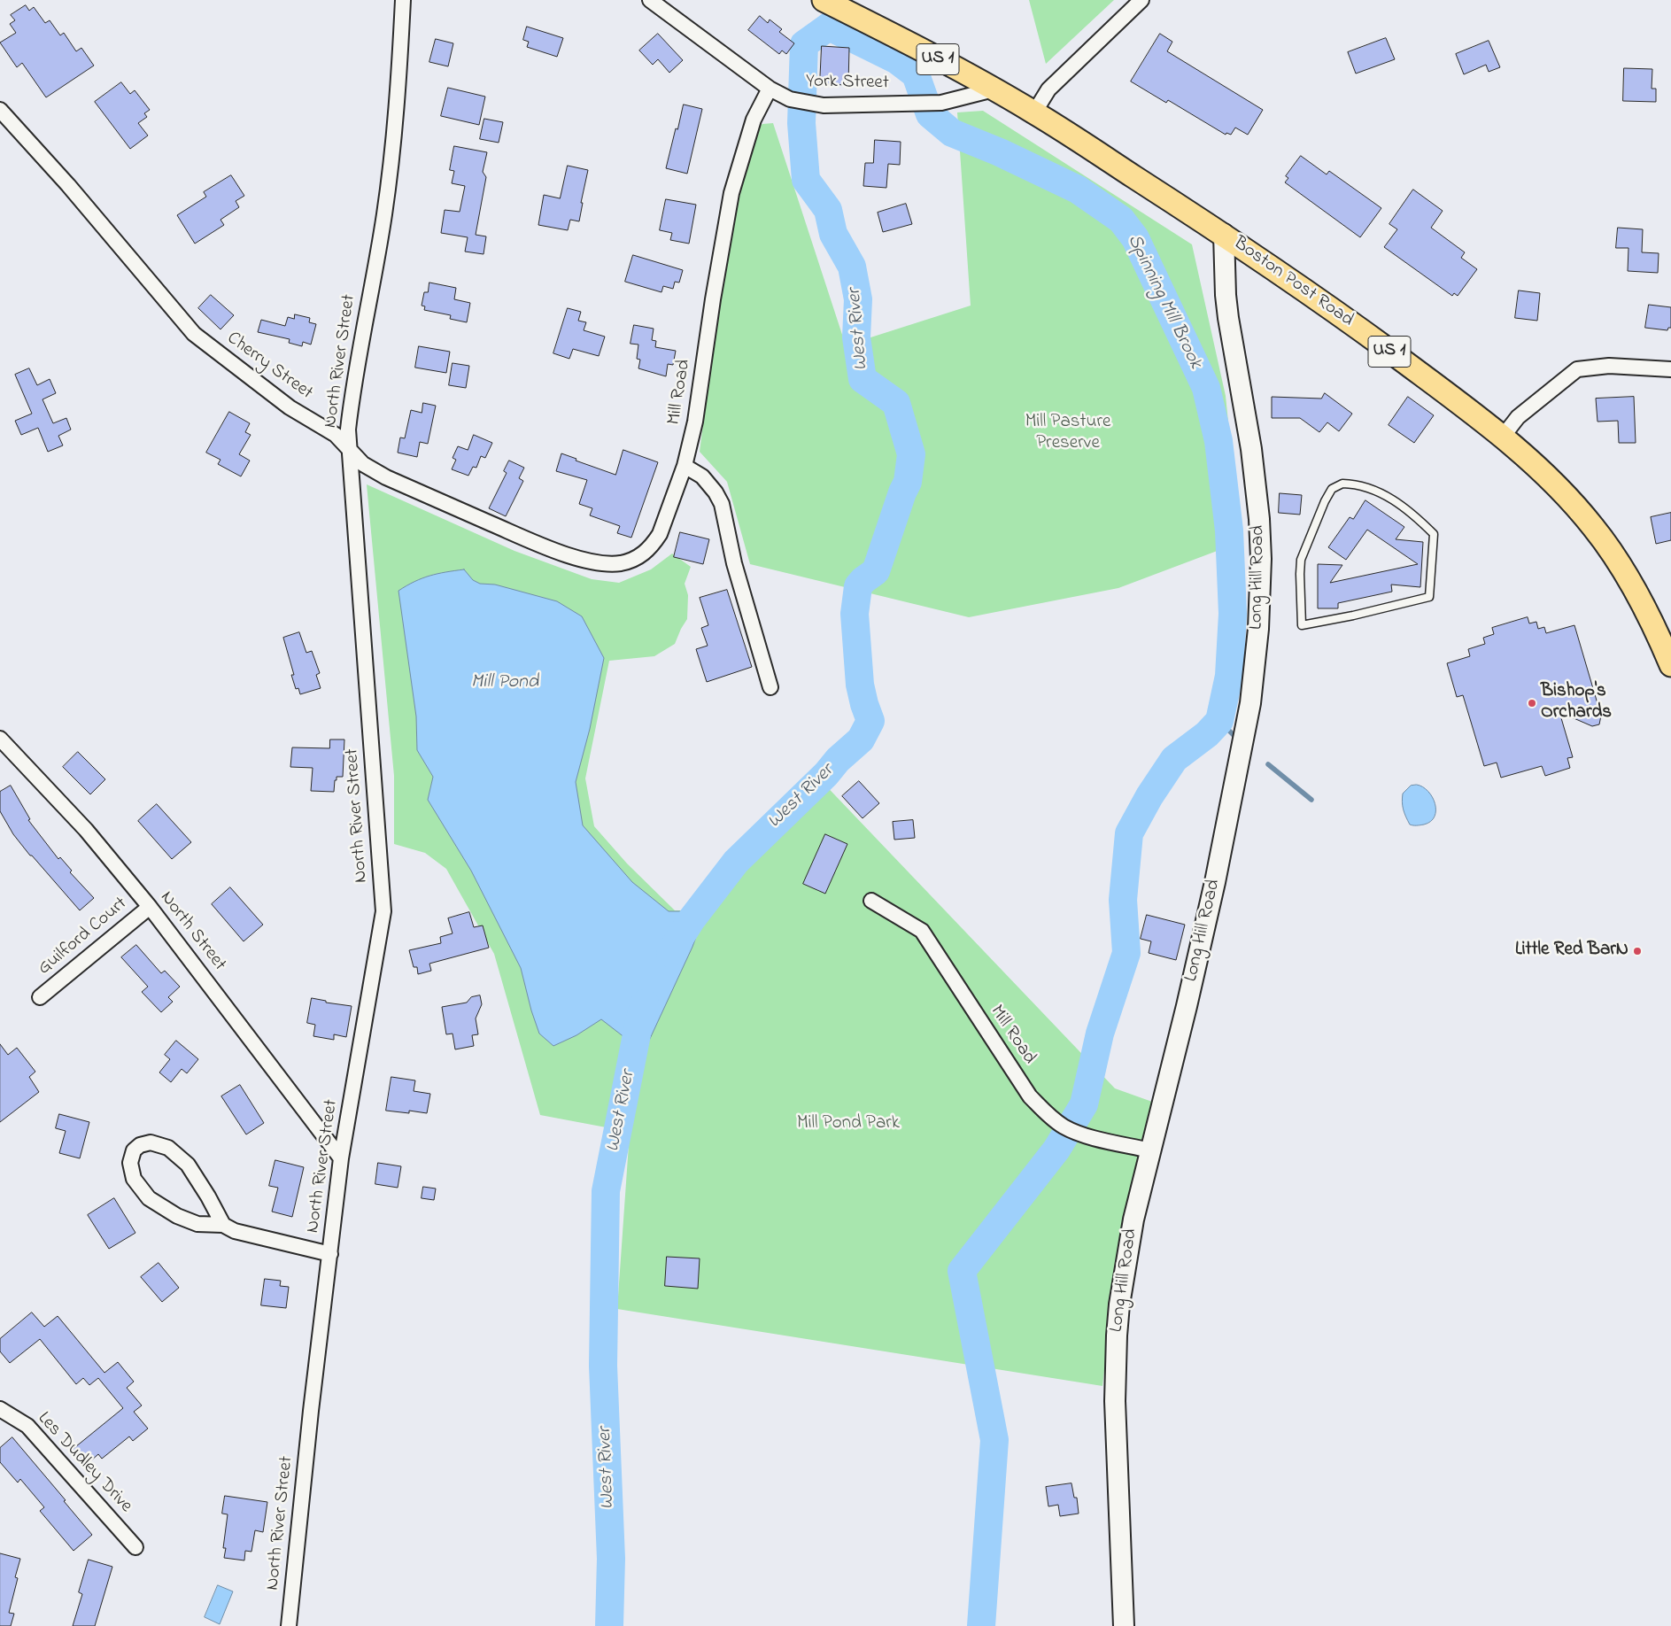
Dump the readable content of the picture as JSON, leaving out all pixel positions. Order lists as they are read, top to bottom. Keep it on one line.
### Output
{"streets":{"main road":["US 1","Boston Post Road"],"street":["York Street","North River Street","Cherry Street","Mill Road","Long Hill Road","North Street","Guilford Court","Les Dudley Drive"]},"crossings":[["York Street","Boston Post Road"],["York Street","Mill Road"],["Boston Post Road","Long Hill Road"],["North River Street","Cherry Street"],["North River Street","North Street"],["Cherry Street","Mill Road"],["Mill Road","Long Hill Road"],["North Street","Guilford Court"]],"water":["Spinning Mill Brook","West River","Mill Pond"],"parks":["Mill Pasture Preserve","Mill Pond Park"],"places":["Bishop's Orchards","Little Red BarN"]}
